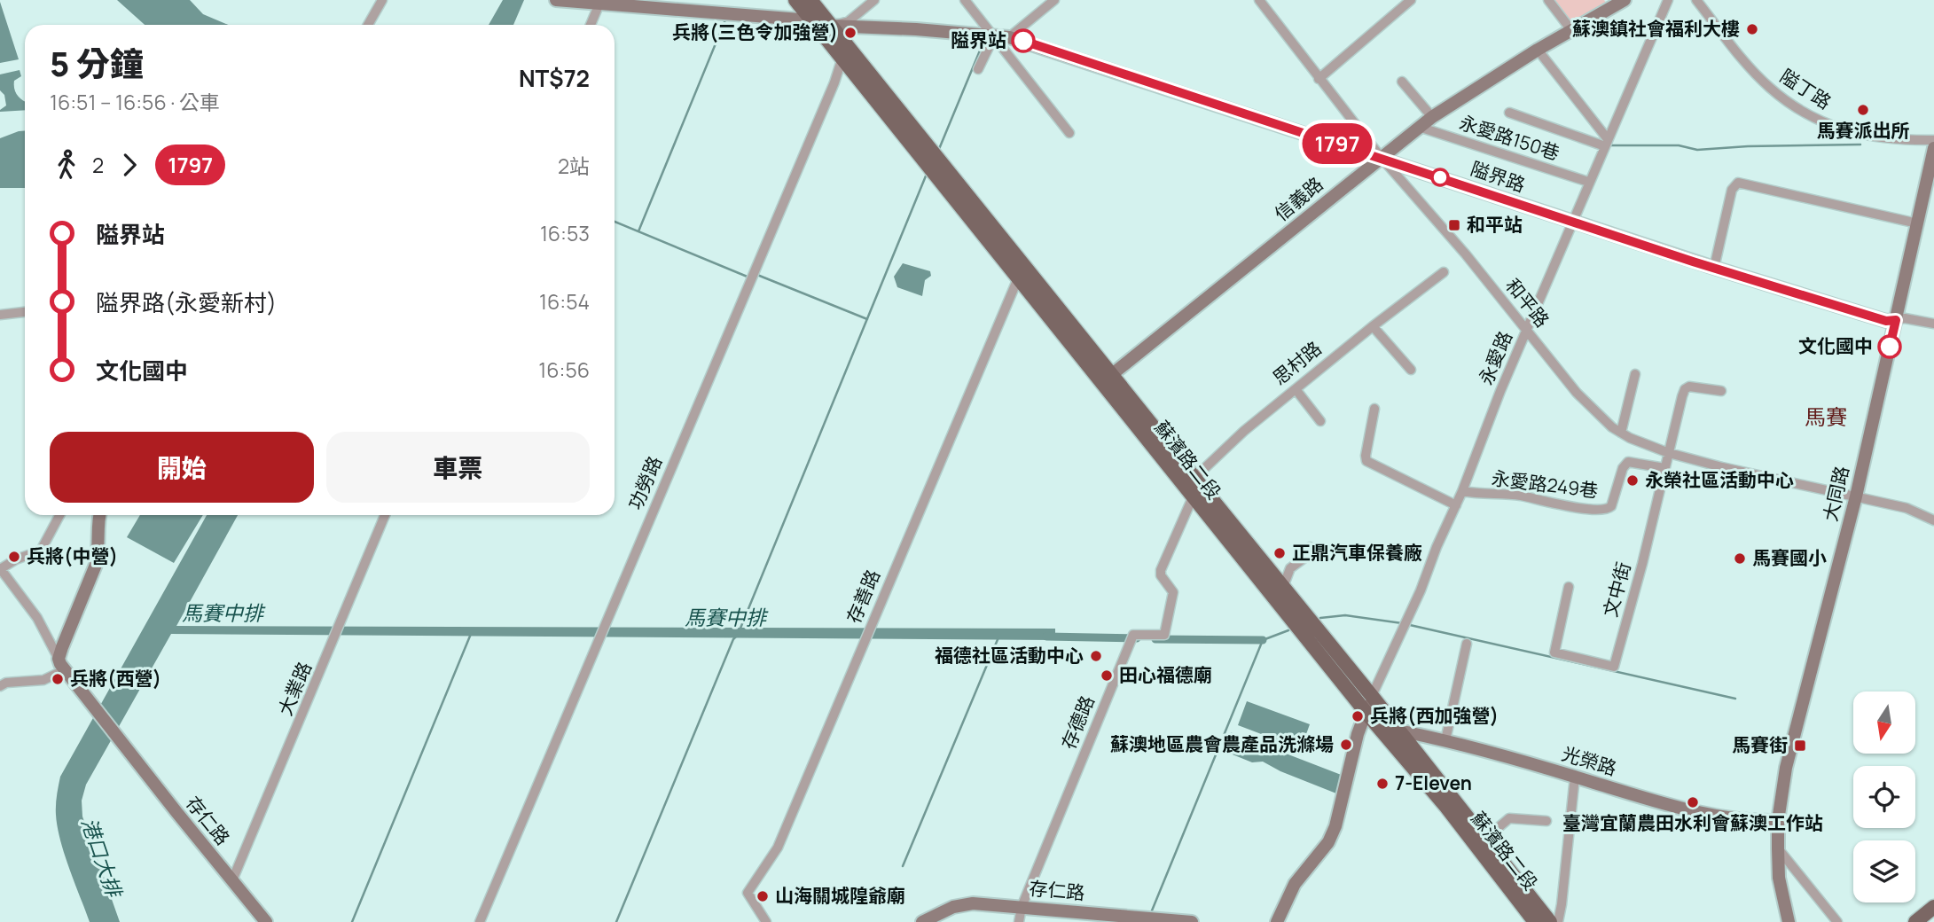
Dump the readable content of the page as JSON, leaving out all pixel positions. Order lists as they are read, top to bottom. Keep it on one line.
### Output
{"streets":{"main road":["蘇濱路二段"],"street":["隘丁路","永愛路150巷","隘界路","信義路","和平路","永愛路","思村路","功勞路","永愛路249巷","大同路","文中街","存善路","大業路","存德路","光榮路","存仁路"]},"crossings":[["永愛路150巷","信義路"],["永愛路150巷","永愛路"],["隘界路","信義路"],["隘界路","和平路"],["隘界路","永愛路"],["隘界路","蘇濱路二段"],["隘界路","大同路"],["信義路","和平路"],["信義路","蘇濱路二段"],["和平路","永愛路"],["和平路","大同路"],["和平路","文中街"],["永愛路","蘇濱路二段"],["永愛路","永愛路249巷"],["思村路","蘇濱路二段"],["蘇濱路二段","功勞路"],["蘇濱路二段","存善路"],["蘇濱路二段","存德路"],["蘇濱路二段","光榮路"],["永愛路249巷","文中街"],["大同路","光榮路"],["大業路","存仁路"],["存德路","存仁路"]],"districts":["馬賽"],"water":["馬賽中排","港口大排"],"places":{"other":["蘇澳鎮社會福利大樓","兵將(三色令加強營)","隘界站","馬賽派出所","文化國中","永榮社區活動中心","正鼎汽車保養廠","兵將(中營)","馬賽國小","福德社區活動中心","田心福德廟","兵將(西營)","兵將(西加強營)","蘇澳地區農會農產品洗滌場","7-Eleven","臺灣宜蘭農田水利會蘇澳工作站","山海關城隍爺廟"],"transit":["和平站","馬賽街"]},"lines":["bus line 1797"],"north":"bottom","page":{"on_map":"1797","heading":["5 分鐘","16:51 – 16:56 · 公車","NT$72"],"legs":["2","1797","2站"],"list":[{"name":"隘界站","value":"16:53"},{"name":"隘界路(永愛新村)","value":"16:54"},{"name":"文化國中","value":"16:56"}],"buttons":["開始","車票"]}}
